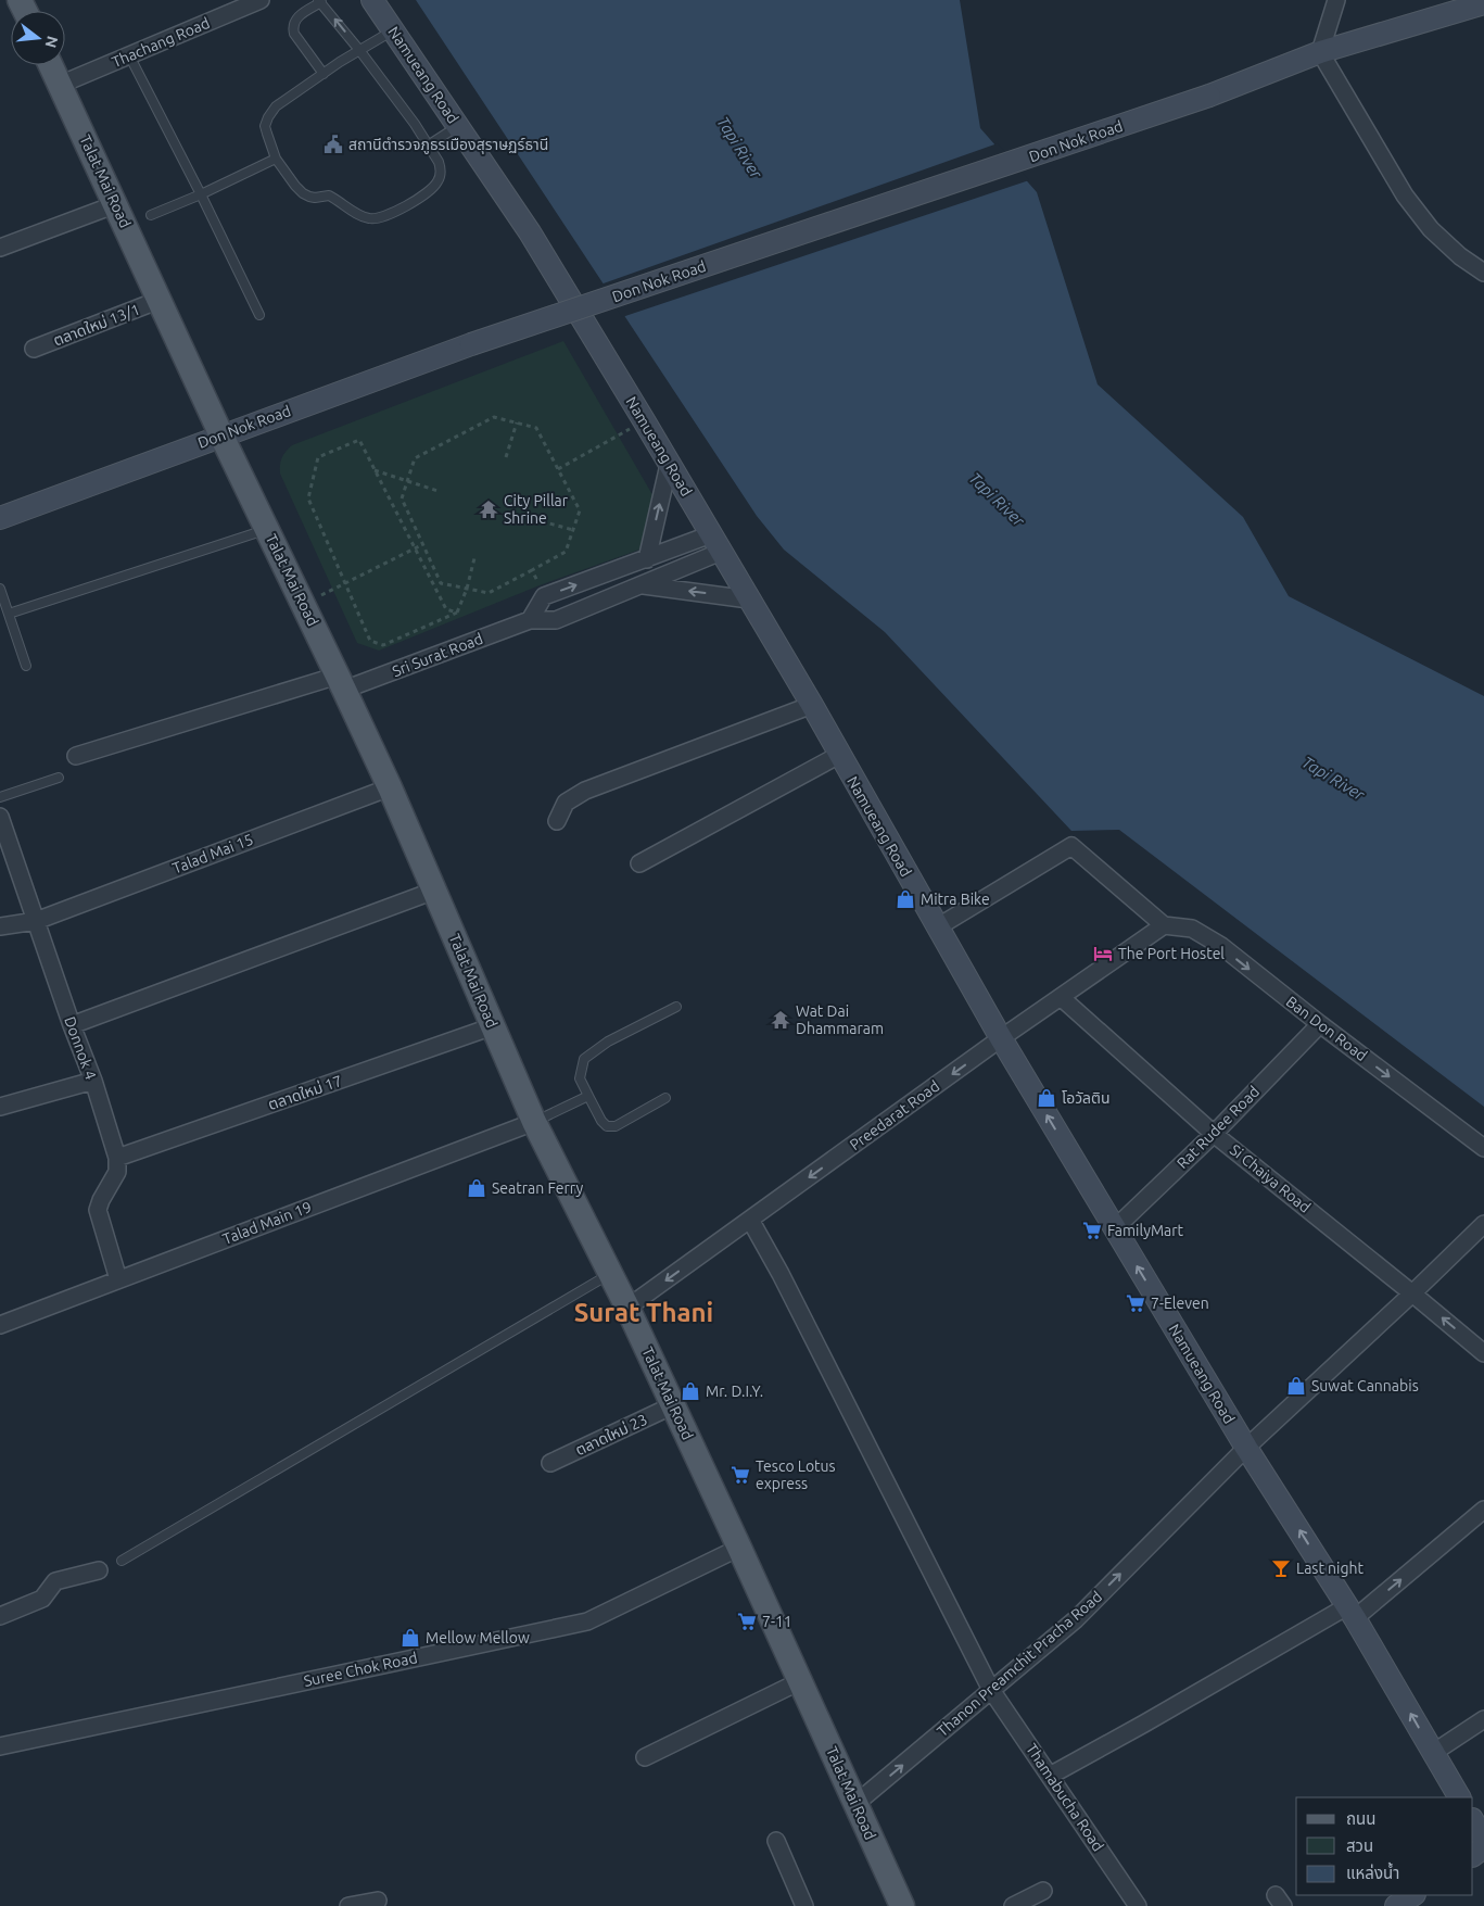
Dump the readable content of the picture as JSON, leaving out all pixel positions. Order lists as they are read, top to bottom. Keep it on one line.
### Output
{"streets":{"main road":["Talat Mai Road"],"street":["Thachang Road","Namueang Road","Don Nok Road","ตลาดใหม่ 13/1","Sri Surat Road","Talad Mai 15","Ban Don Road","Donnok 4","ตลาดใหม่ 17","Preedarat Road","Rat Rudee Road","Si Chaiya Road","Talad Main 19","ตลาดใหม่ 23","Thanon Preamchit Pracha Road","Suree Chok Road","Thamabucha Road"]},"crossings":[["Thachang Road","Talat Mai Road"],["Namueang Road","Sri Surat Road"],["Namueang Road","Preedarat Road"],["Namueang Road","Rat Rudee Road"],["Namueang Road","Thanon Preamchit Pracha Road"],["Don Nok Road","Talat Mai Road"],["Talat Mai Road","ตลาดใหม่ 13/1"],["Talat Mai Road","Sri Surat Road"],["Talat Mai Road","Talad Mai 15"],["Talat Mai Road","ตลาดใหม่ 17"],["Talat Mai Road","Preedarat Road"],["Talat Mai Road","Talad Main 19"],["Talat Mai Road","ตลาดใหม่ 23"],["Talat Mai Road","Thanon Preamchit Pracha Road"],["Talat Mai Road","Suree Chok Road"],["Talad Mai 15","Donnok 4"],["Ban Don Road","Preedarat Road"],["Ban Don Road","Rat Rudee Road"],["Donnok 4","ตลาดใหม่ 17"],["Preedarat Road","Si Chaiya Road"],["Preedarat Road","Thamabucha Road"],["Rat Rudee Road","Si Chaiya Road"],["Si Chaiya Road","Thanon Preamchit Pracha Road"],["Thanon Preamchit Pracha Road","Thamabucha Road"]],"one_way":["Namueang Road","Ban Don Road","Preedarat Road"],"districts":["Surat Thani"],"water":["Tapi River"],"places":{"public building":["สถานีตำรวจภูธรเมืองสุราษฏร์ธานี"],"temple":["City Pillar Shrine","Wat Dai Dhammaram"],"shop":["Mitra Bike","โอวัลติน","Seatran Ferry","Suwat Cannabis","Mr. D.I.Y.","Mellow Mellow"],"hotel":["The Port Hostel"],"supermarket":["FamilyMart","7-Eleven","Tesco Lotus express","7-11"],"bar":["Last night"]},"legend":["ถนน","สวน","แหล่งน้ำ"],"north":"right"}
